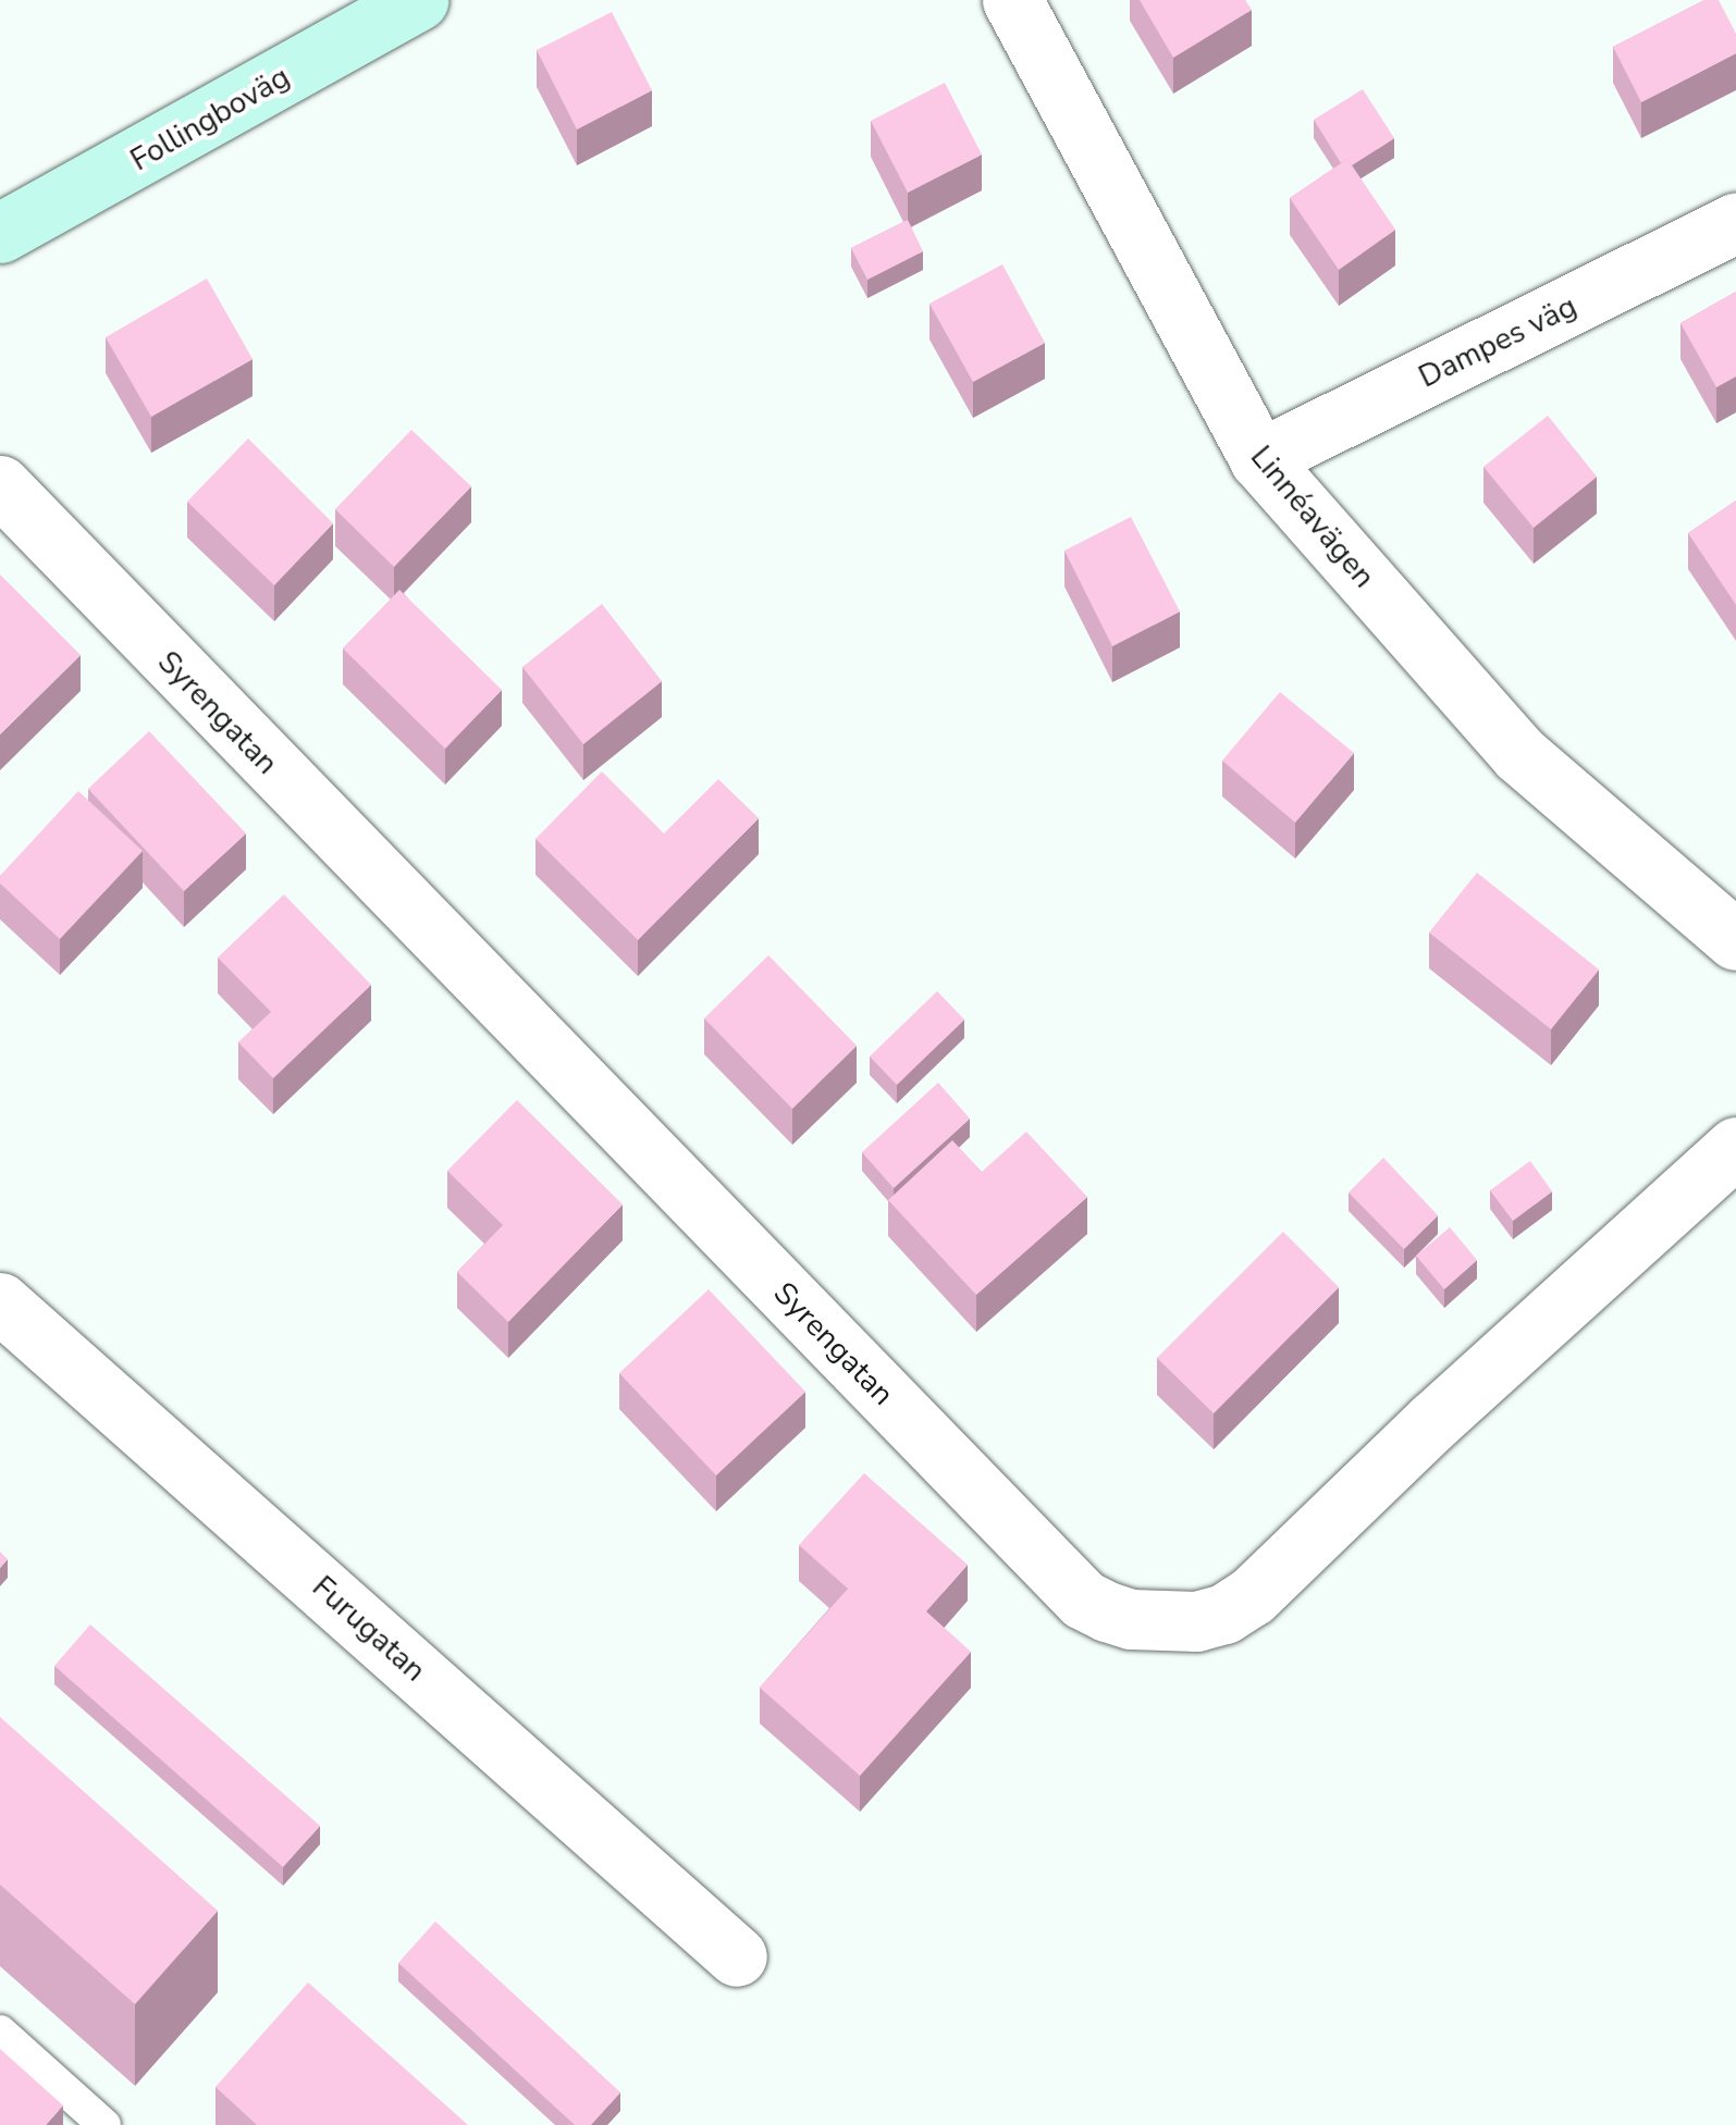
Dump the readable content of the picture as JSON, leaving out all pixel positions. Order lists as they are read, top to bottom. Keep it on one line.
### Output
{"streets":{"main road":["Follingboväg"],"street":["Dampes väg","Linnéavägen","Syrengatan","Furugatan"]},"crossings":[["Dampes väg","Linnéavägen"]]}
